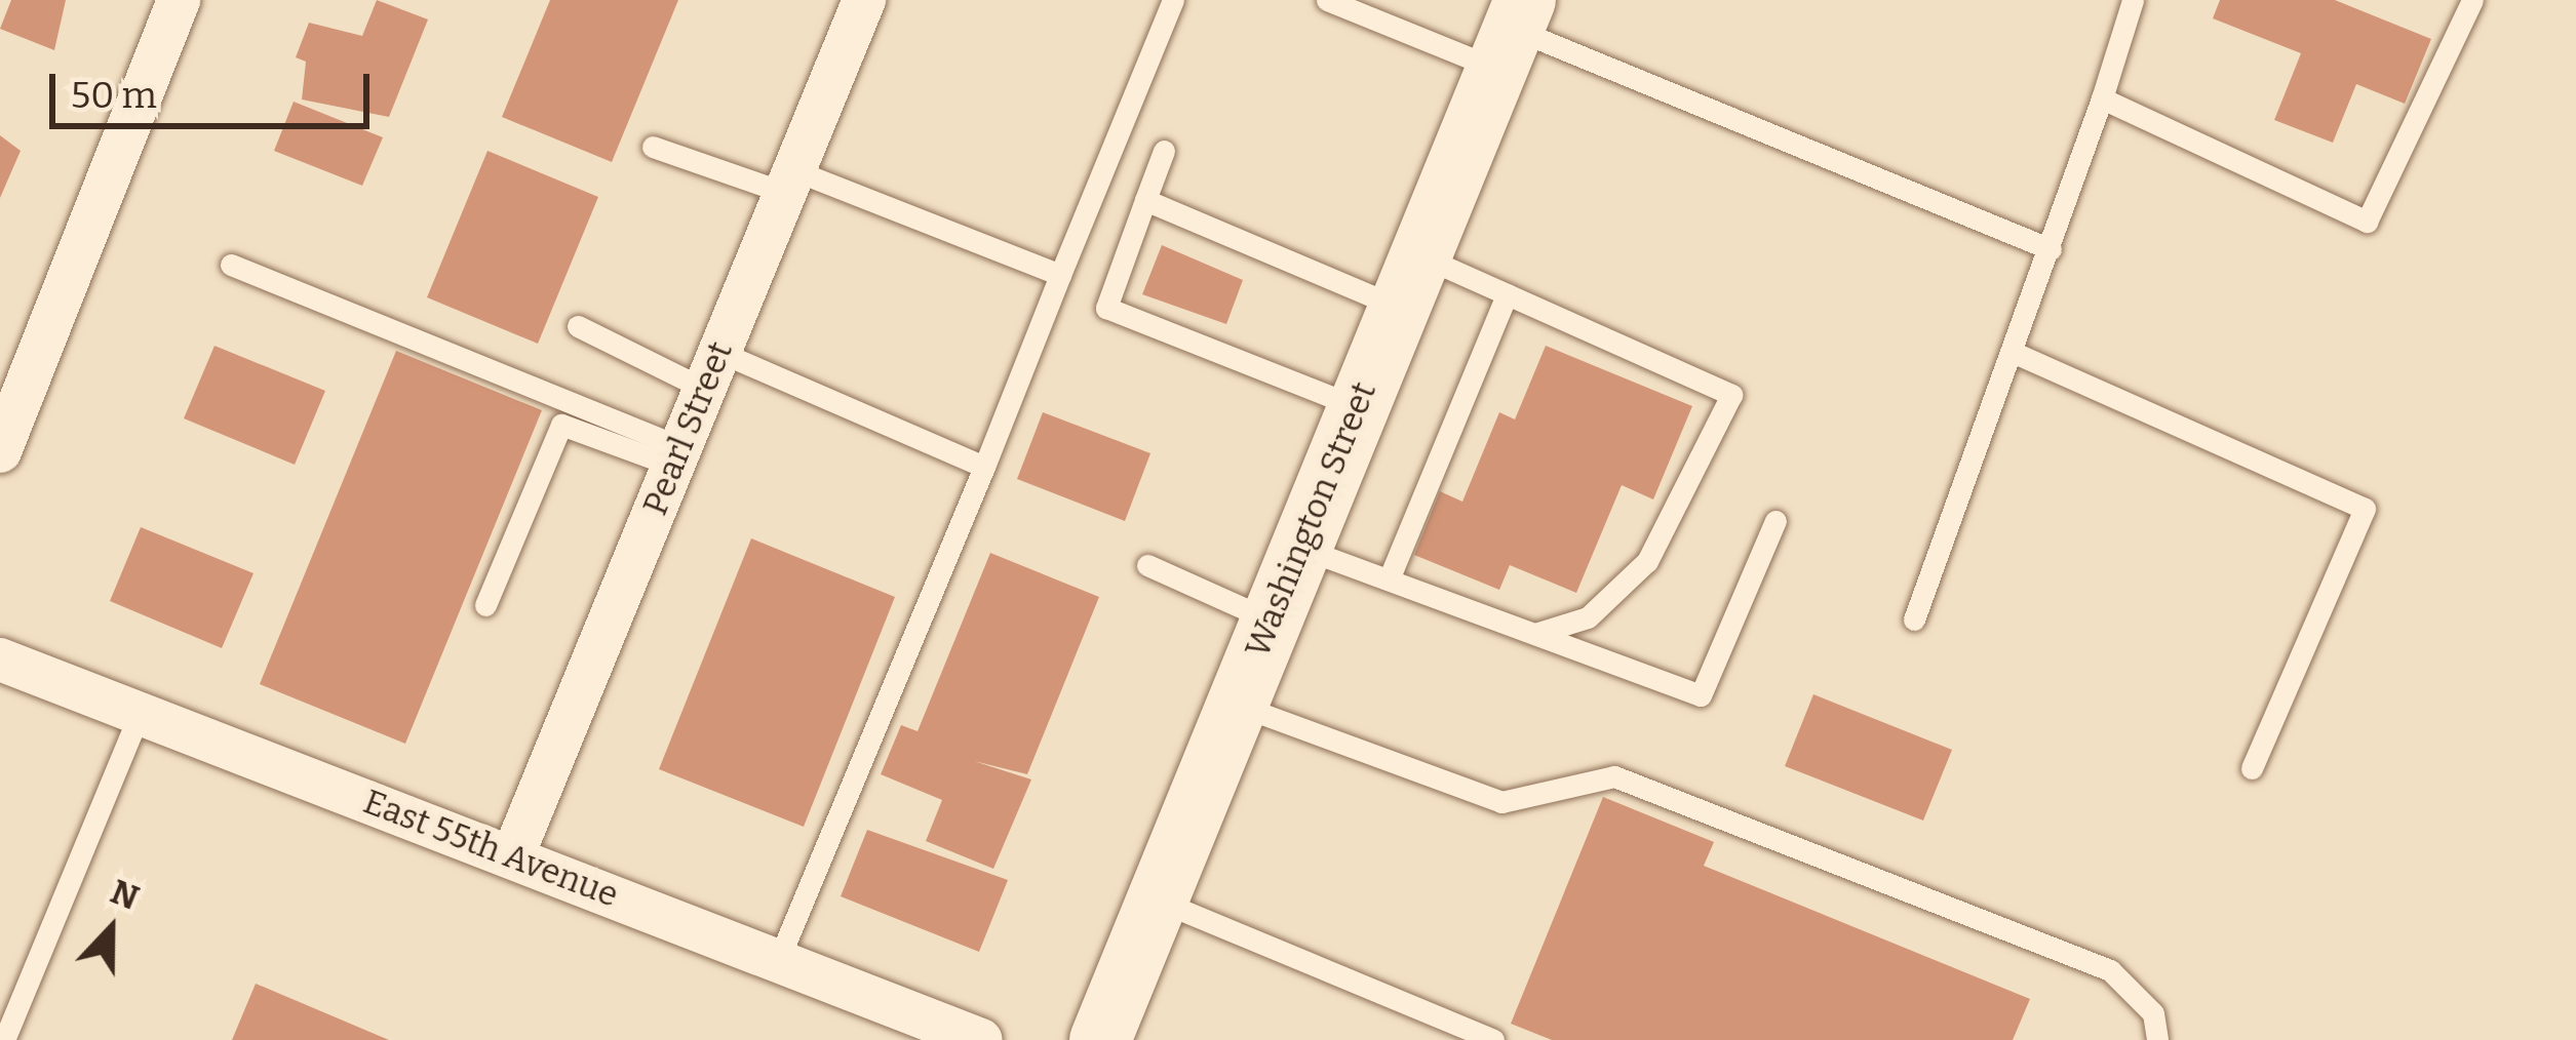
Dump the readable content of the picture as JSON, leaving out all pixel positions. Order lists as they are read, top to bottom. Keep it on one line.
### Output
{"streets":{"main road":["Washington Street"],"street":["Pearl Street","East 55th Avenue"]},"crossings":[["Pearl Street","East 55th Avenue"]],"scale_bar":"50 m","north":"top"}
